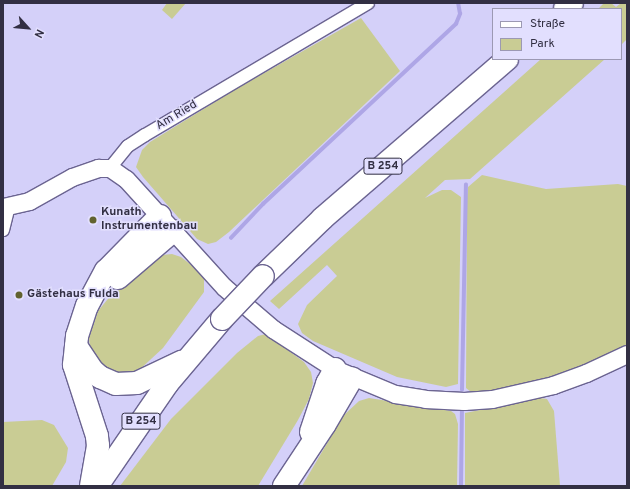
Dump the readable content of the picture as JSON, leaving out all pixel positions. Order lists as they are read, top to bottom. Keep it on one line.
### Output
{"streets":{"highway":["B 254"],"street":["Am Ried"]},"places":["Kunath Instrumentenbau","Gästehaus Fulda"],"legend":["Straße","Park"],"north":"bottom right"}
